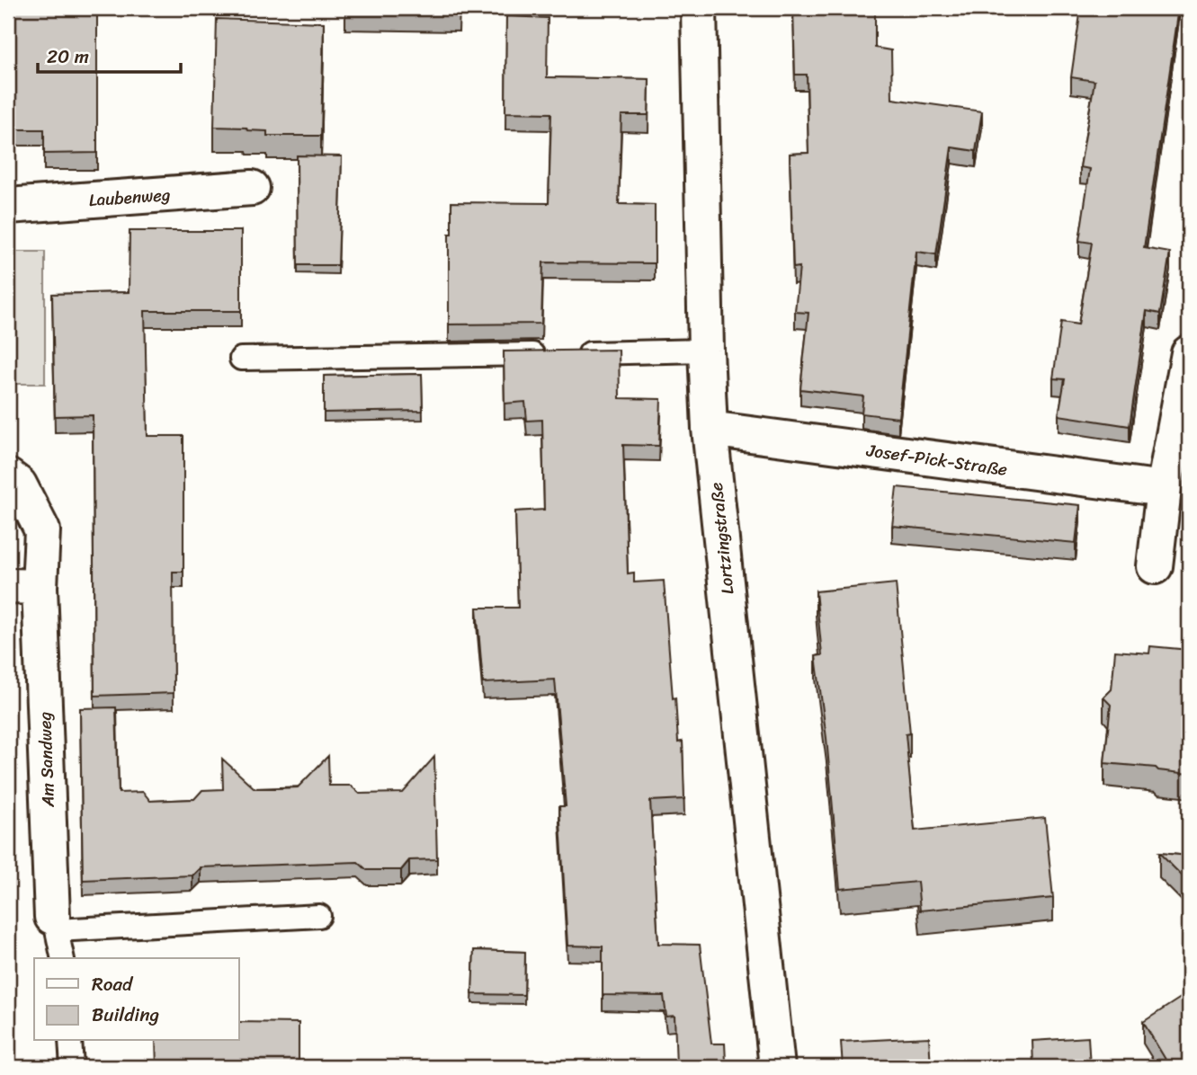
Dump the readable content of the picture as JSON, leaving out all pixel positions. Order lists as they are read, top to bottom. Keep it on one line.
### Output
{"streets":{"street":["Laubenweg","Josef-Pick-Straße","Lortzingstraße","Am Sandweg"]},"crossings":[["Josef-Pick-Straße","Lortzingstraße"]],"legend":["Road","Building"],"scale_bar":"20 m"}
